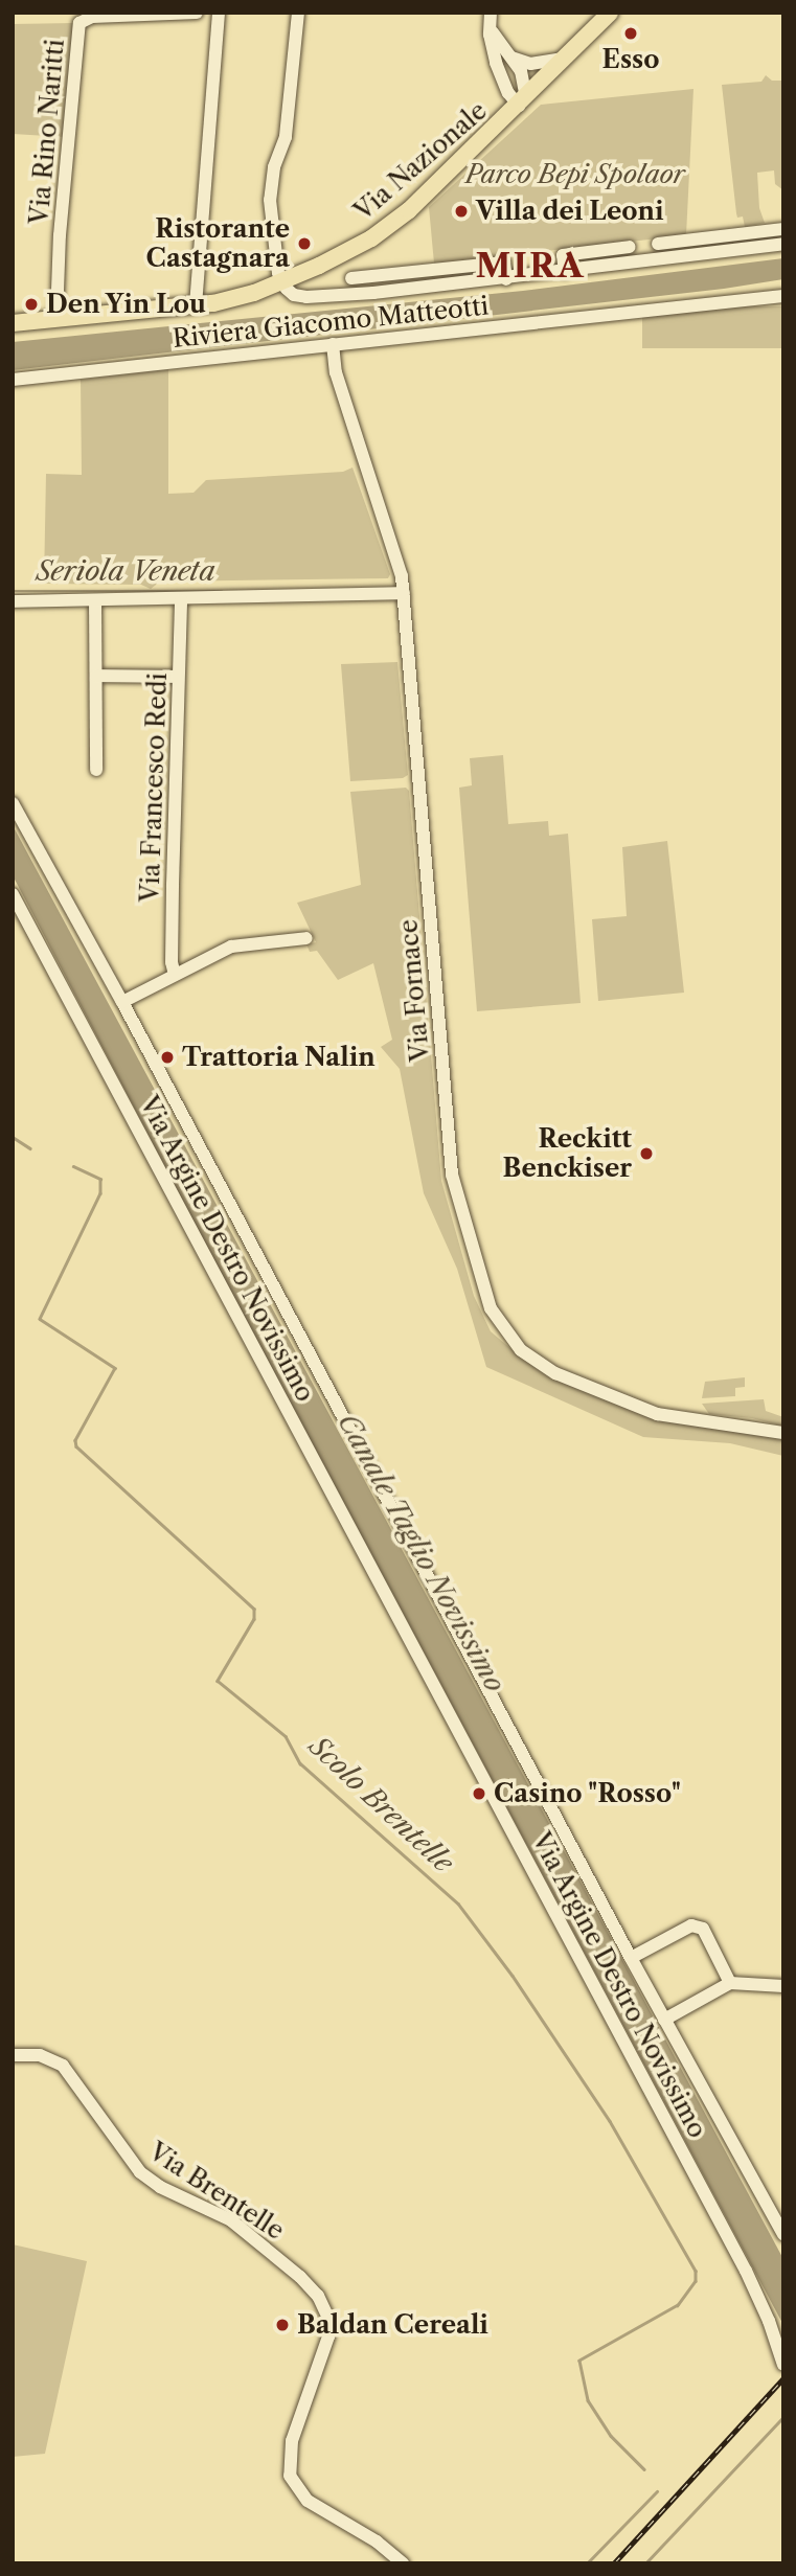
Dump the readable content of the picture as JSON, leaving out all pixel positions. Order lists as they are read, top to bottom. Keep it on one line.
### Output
{"streets":{"main road":["Via Nazionale"],"street":["Via Rino Naritti","Riviera Giacomo Matteotti","Via Francesco Redi","Via Fornace","Via Argine Destro Novissimo","Via Brentelle"]},"crossings":[["Via Rino Naritti","Via Nazionale"],["Riviera Giacomo Matteotti","Via Fornace"]],"districts":["MIRA"],"water":["Seriola Veneta","Canale Taglio Novissimo","Scolo Brentelle"],"parks":["Parco Bepi Spolaor"],"places":["Esso","Villa dei Leoni","Ristorante Castagnara","Den Yin Lou","Trattoria Nalin","Reckitt Benckiser","Casino \"Rosso\"","Baldan Cereali"]}
